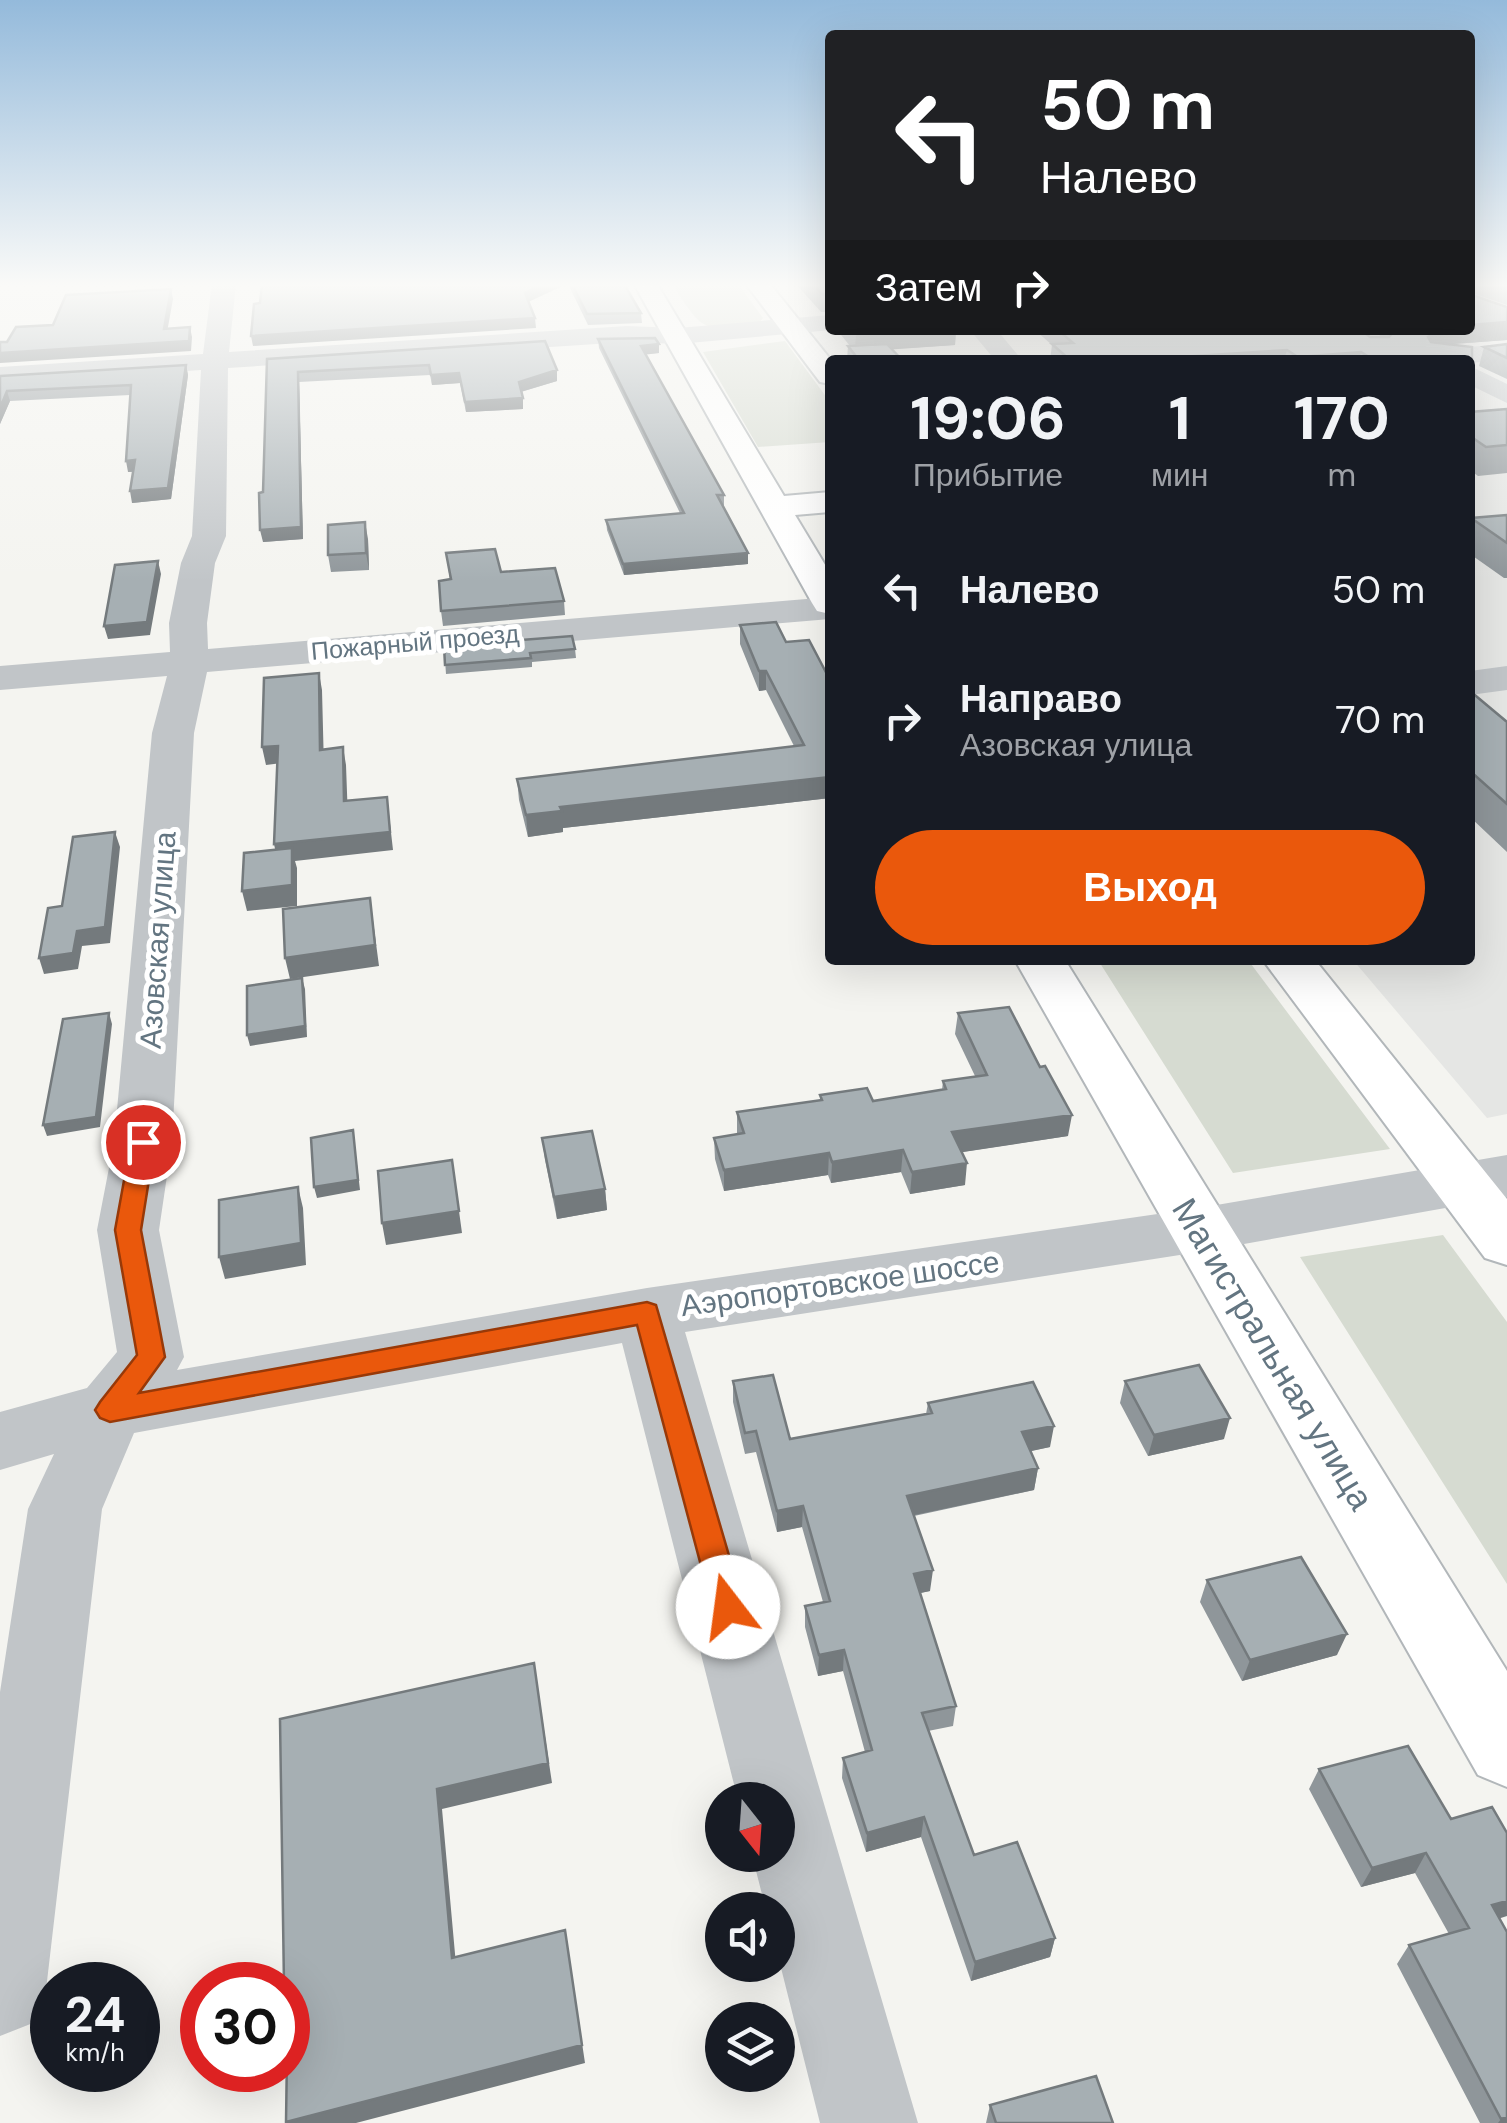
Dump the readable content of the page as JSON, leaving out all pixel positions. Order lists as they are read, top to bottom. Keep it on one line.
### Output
{"streets":{"main road":["Магистральная улица"],"street":["Пожарный проезд","Азовская улица","Аэропортовское шоссе"]},"crossings":[["Пожарный проезд","Азовская улица"],["Азовская улица","Аэропортовское шоссе"],["Аэропортовское шоссе","Магистральная улица"]],"north":"bottom","page":{"turn":["50 m","Налево"],"then":"Затем","eta":["19:06","Прибытие","1","мин","170","m"],"list":[{"name":"Налево","value":"50 m"},{"name":"Направо","note":"Азовская улица","value":"70 m"}],"buttons":"Выход","speed":"24 km/h","limit":"30"}}
